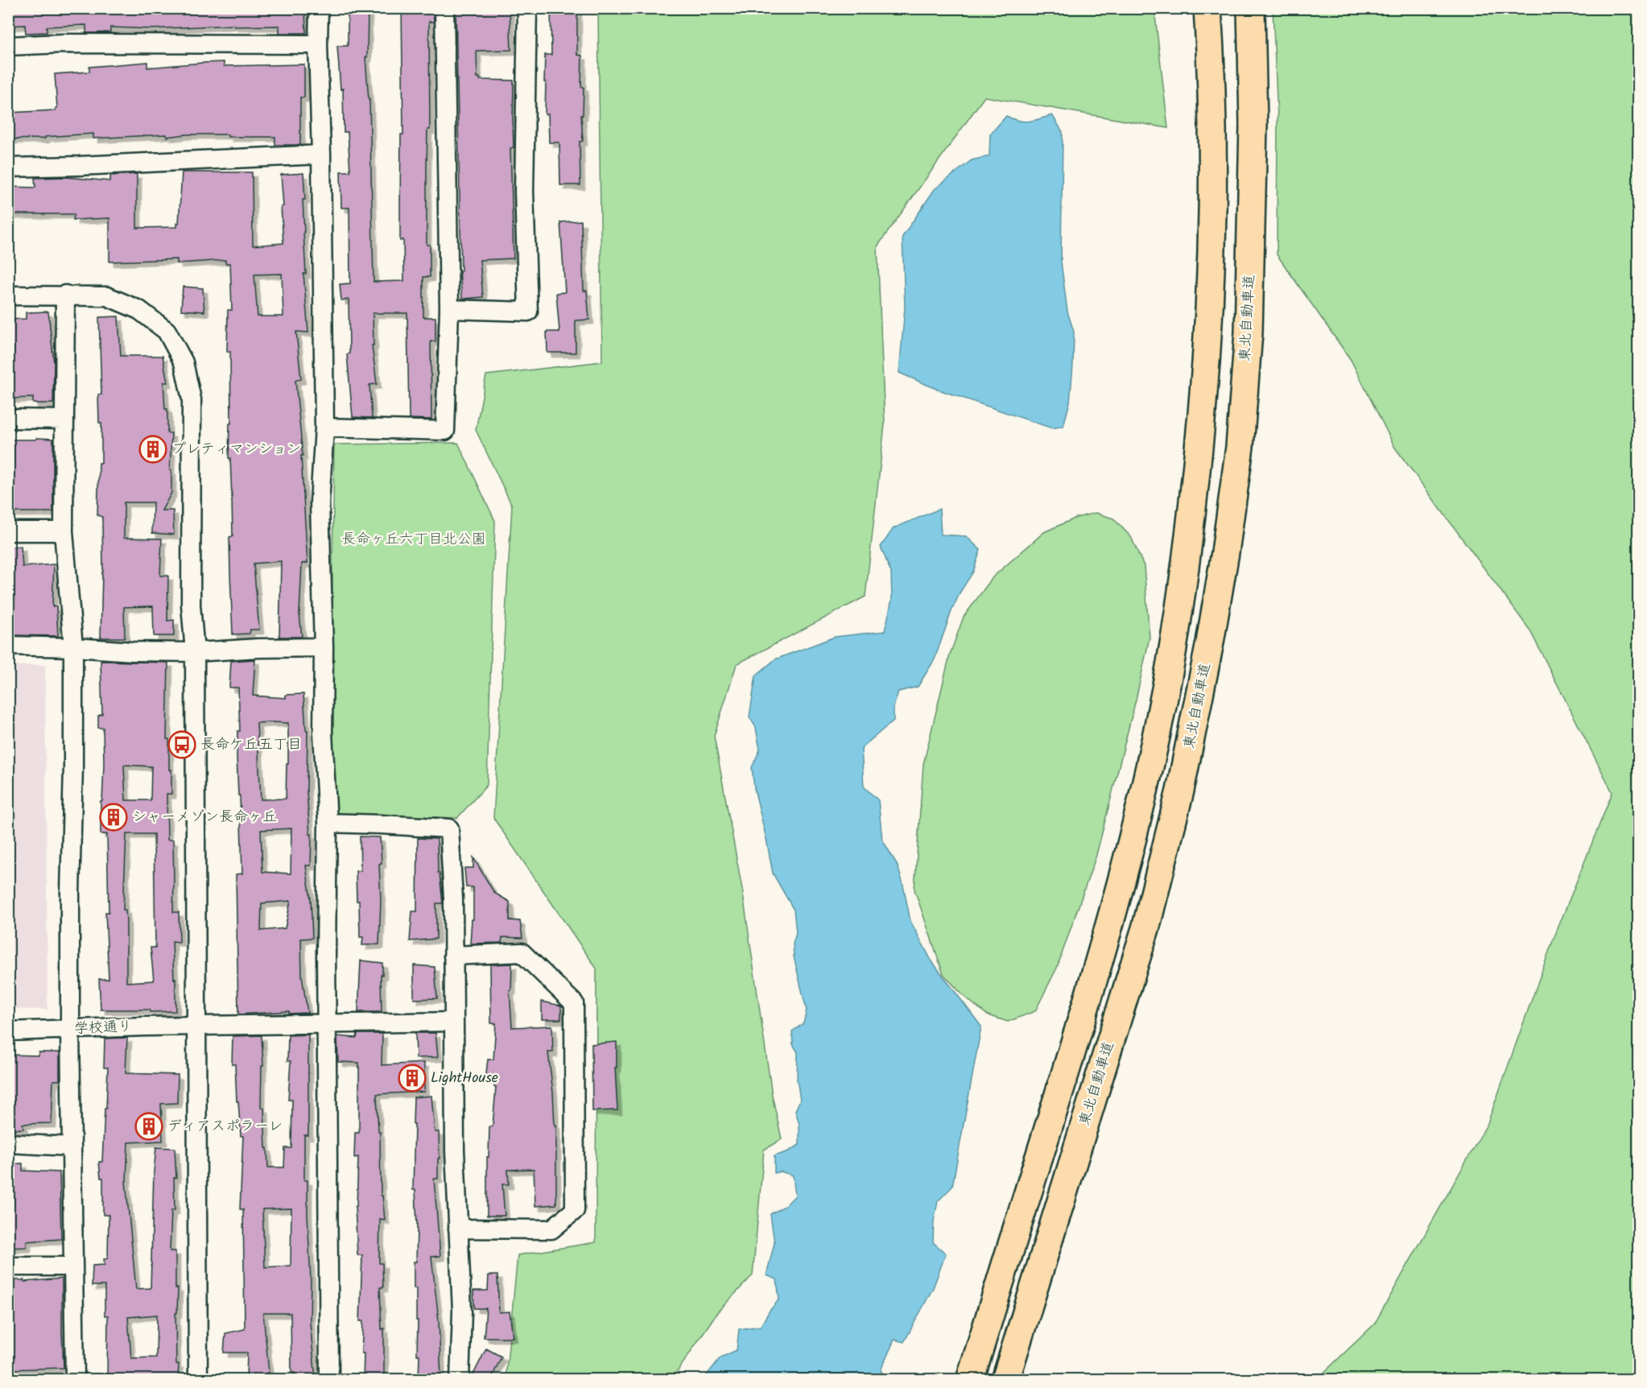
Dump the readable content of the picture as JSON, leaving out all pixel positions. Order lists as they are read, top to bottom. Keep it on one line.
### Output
{"streets":{"highway":["東北自動車道"],"street":["学校通り"]},"parks":["長命ヶ丘六丁目北公園"],"places":{"building":["プレティマンション","シャーメゾン長命ヶ丘","LightHouse","ディアスポラーレ"],"bus stop":["長命ケ丘五丁目"]}}
